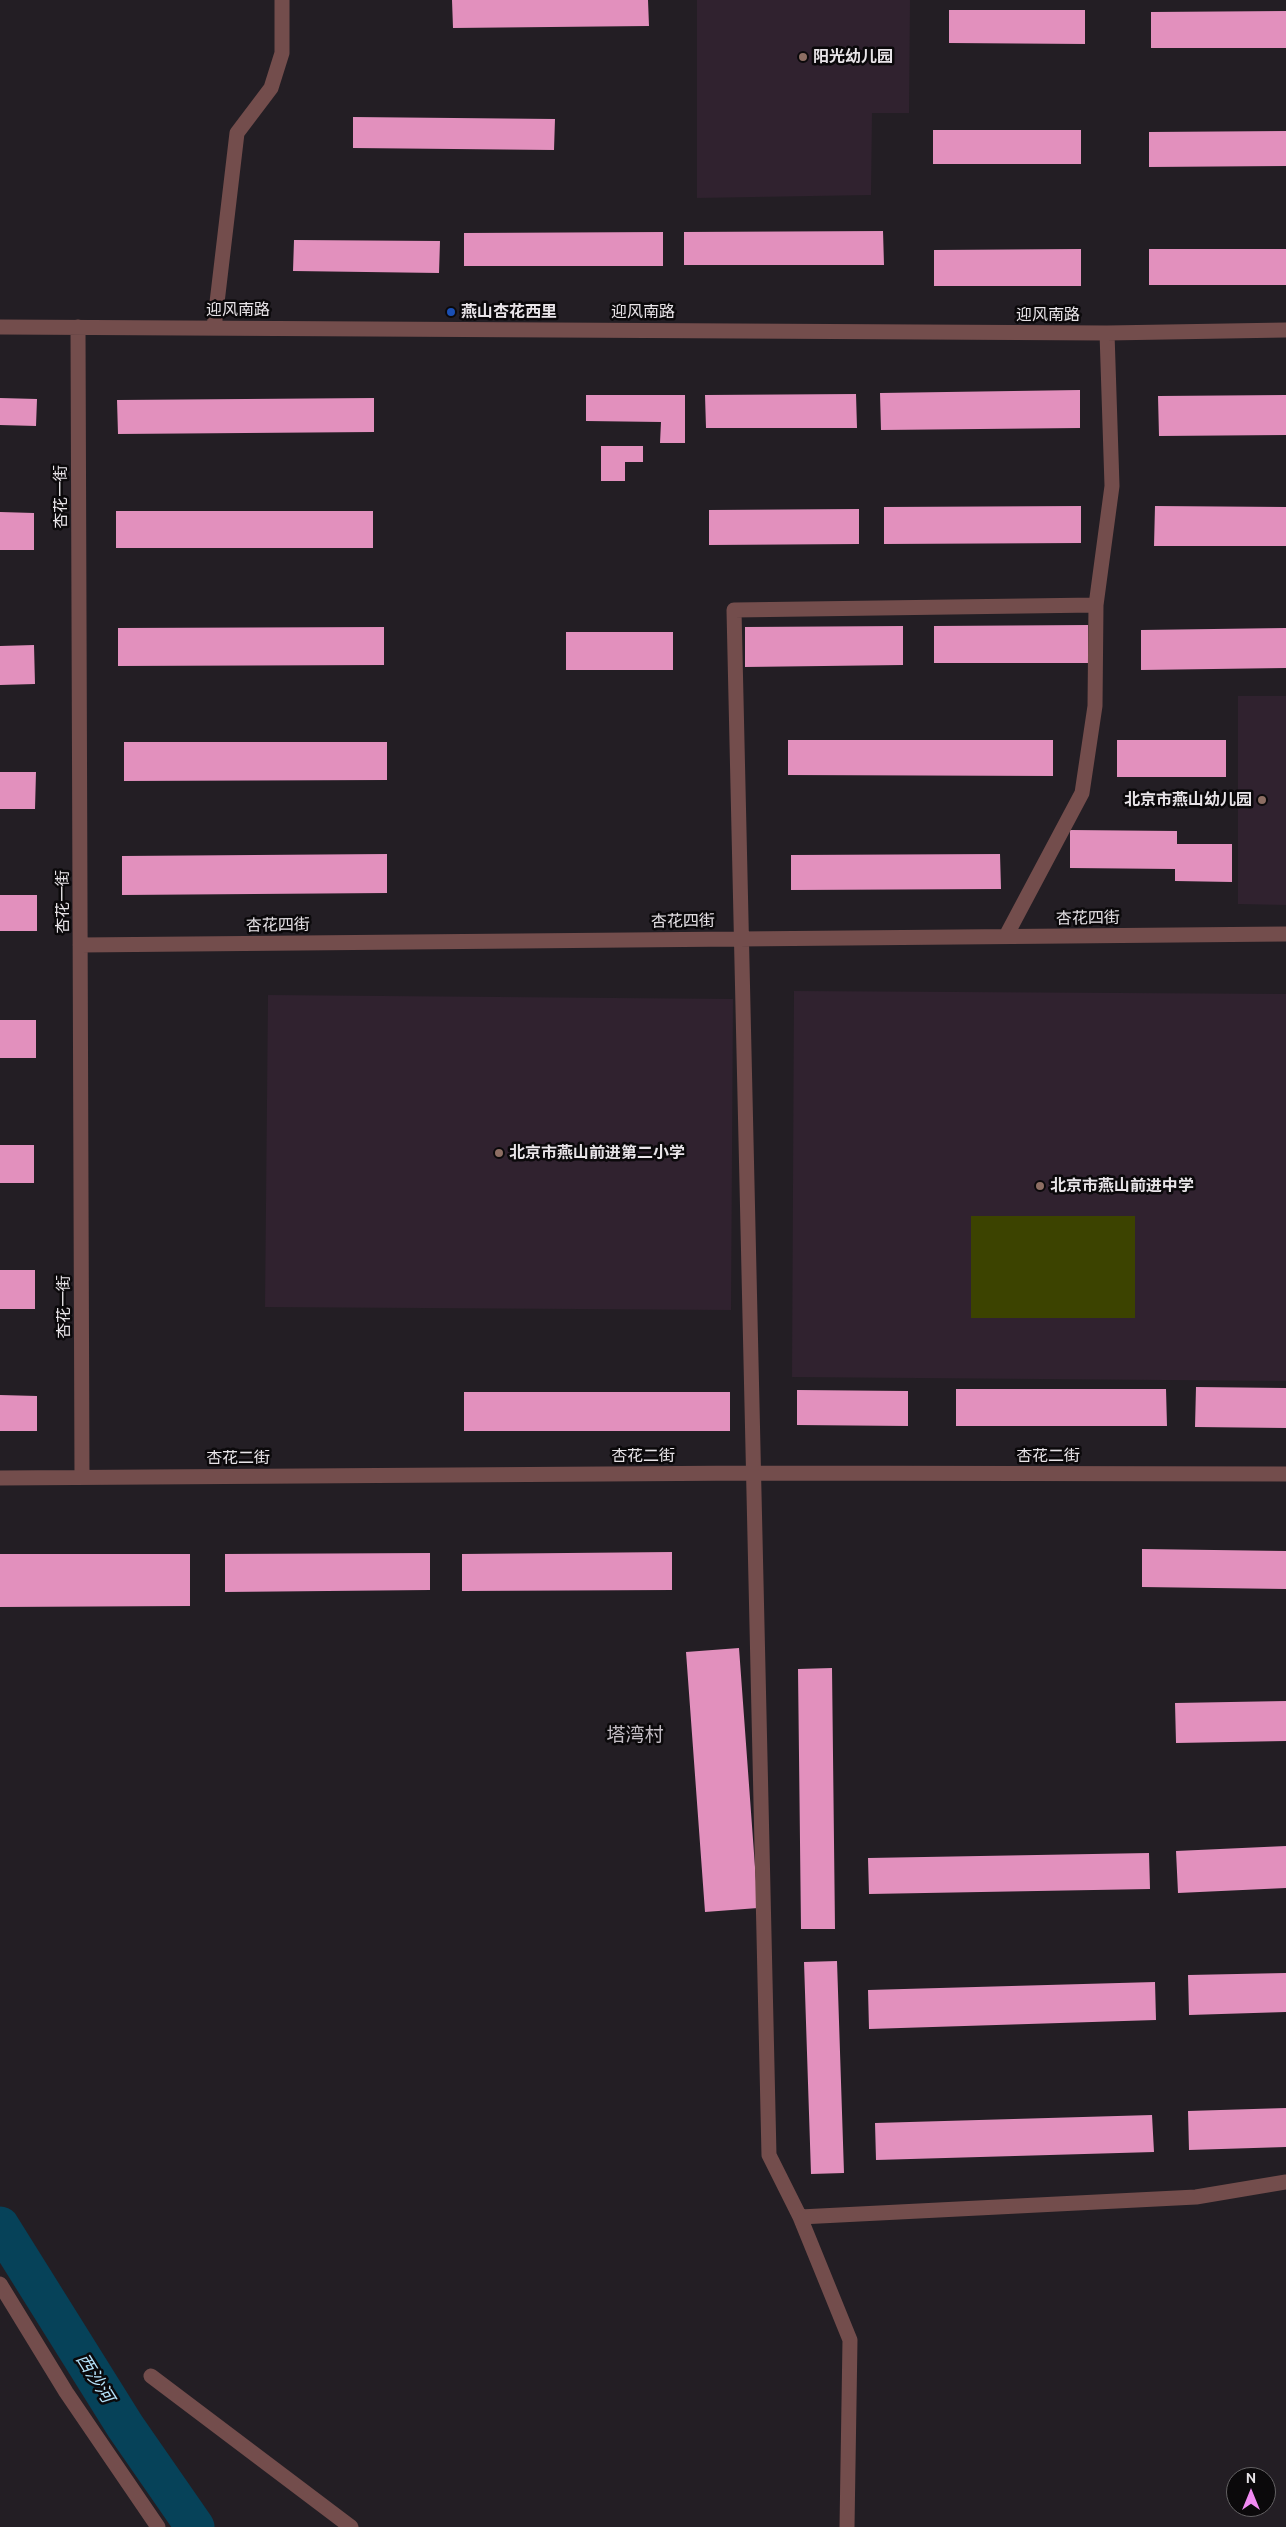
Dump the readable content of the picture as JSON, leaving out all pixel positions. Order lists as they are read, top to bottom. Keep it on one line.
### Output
{"streets":{"street":["迎风南路","杏花一街","杏花四街","杏花二街"]},"crossings":[["迎风南路","杏花一街"],["杏花一街","杏花四街"],["杏花一街","杏花二街"]],"districts":["塔湾村"],"water":["西沙河"],"places":["阳光幼儿园","燕山杏花西里","北京市燕山幼儿园","北京市燕山前进第二小学","北京市燕山前进中学"],"north":"top"}
